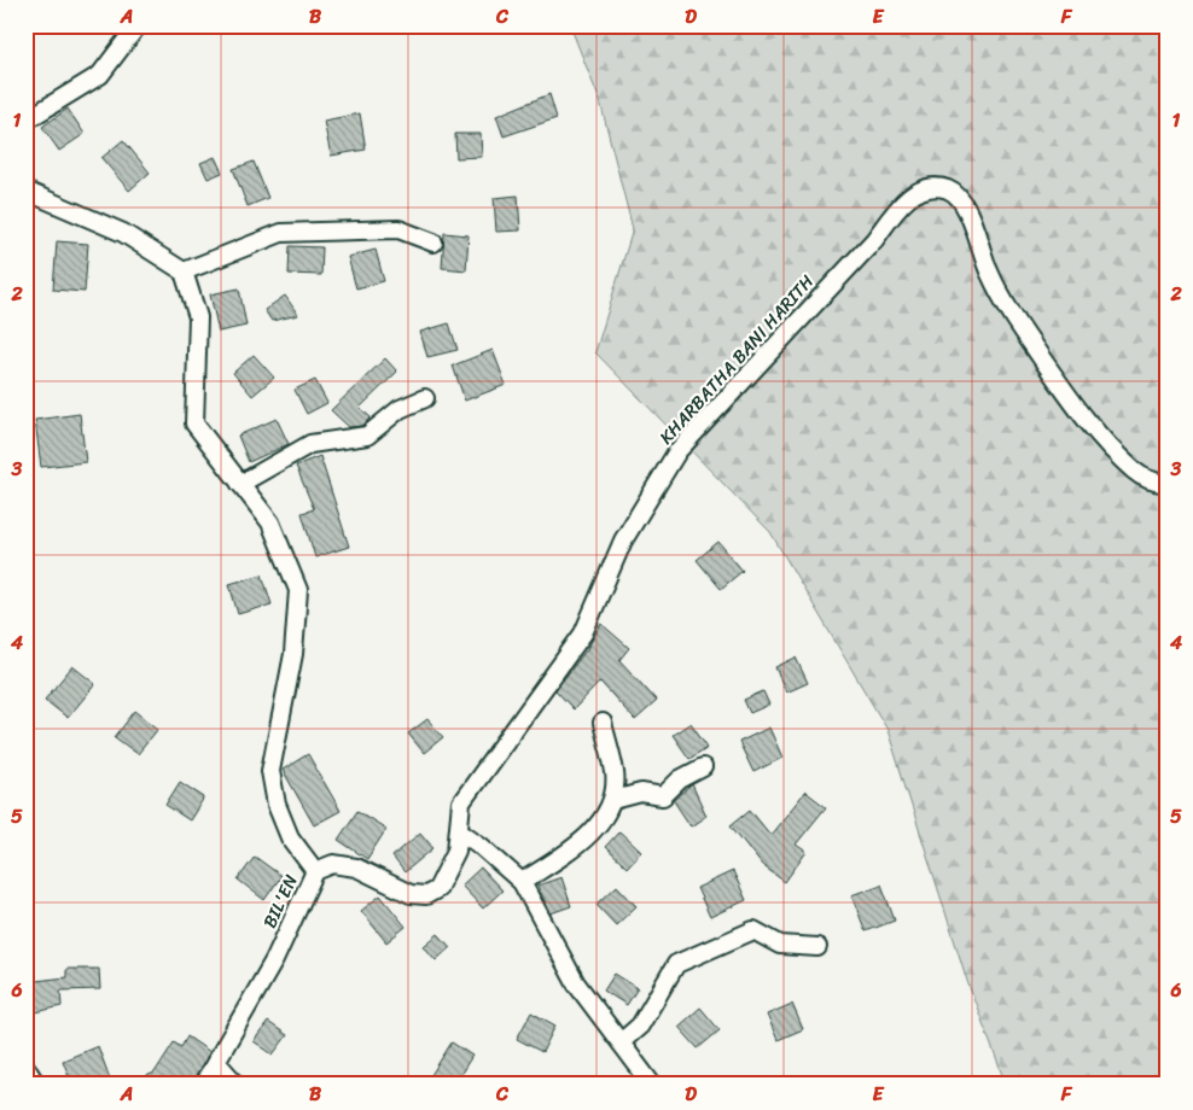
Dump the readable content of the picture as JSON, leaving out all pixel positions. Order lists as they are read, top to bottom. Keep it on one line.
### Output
{"streets":{"street":["KHARBATHA BANI HARITH","BIL'EN"]},"crossings":[["KHARBATHA BANI HARITH","BIL'EN"]],"grid":{"columns":["A","B","C","D","E","F"],"rows":["1","2","3","4","5","6"]}}
